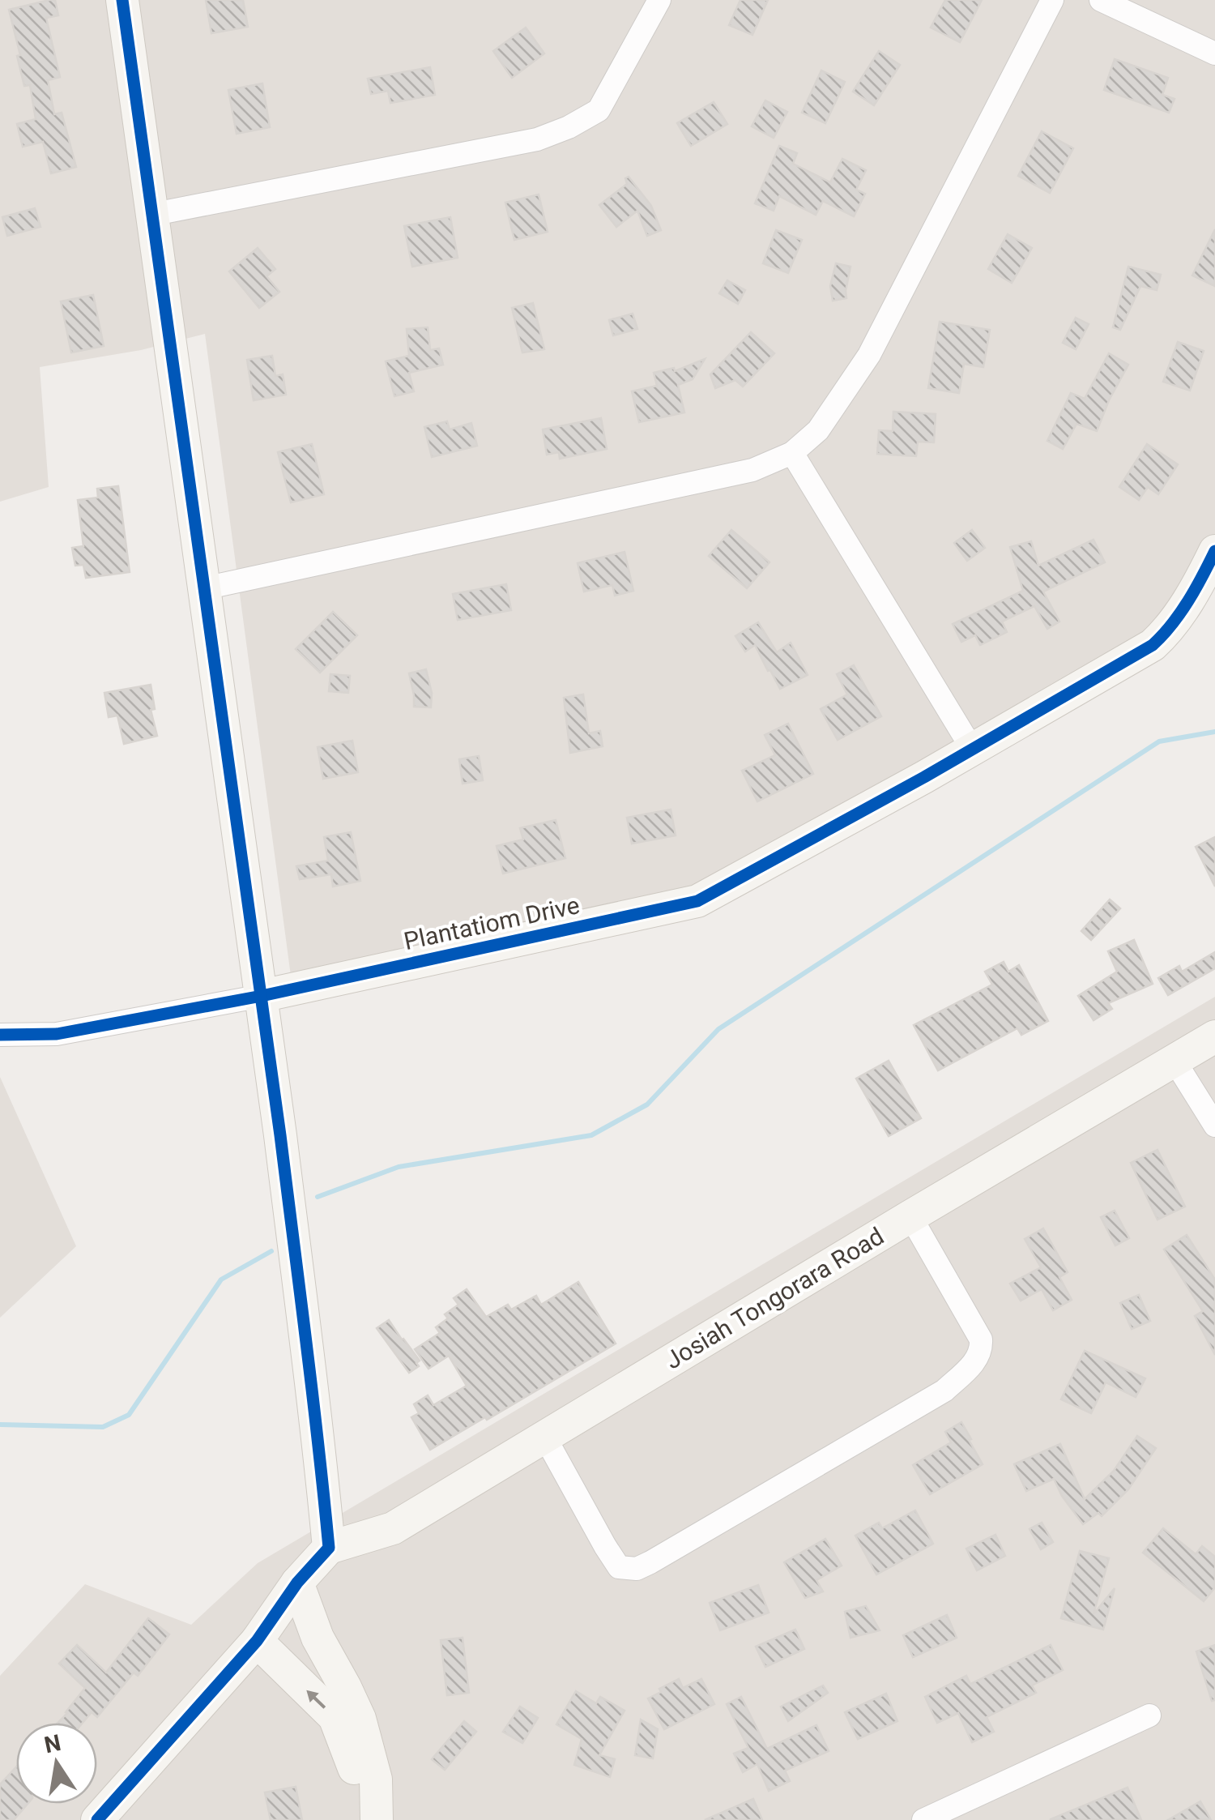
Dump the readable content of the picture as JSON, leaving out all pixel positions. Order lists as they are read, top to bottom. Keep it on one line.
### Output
{"streets":{"street":["Plantatiom Drive","Josiah Tongorara Road"]},"north":"top"}
